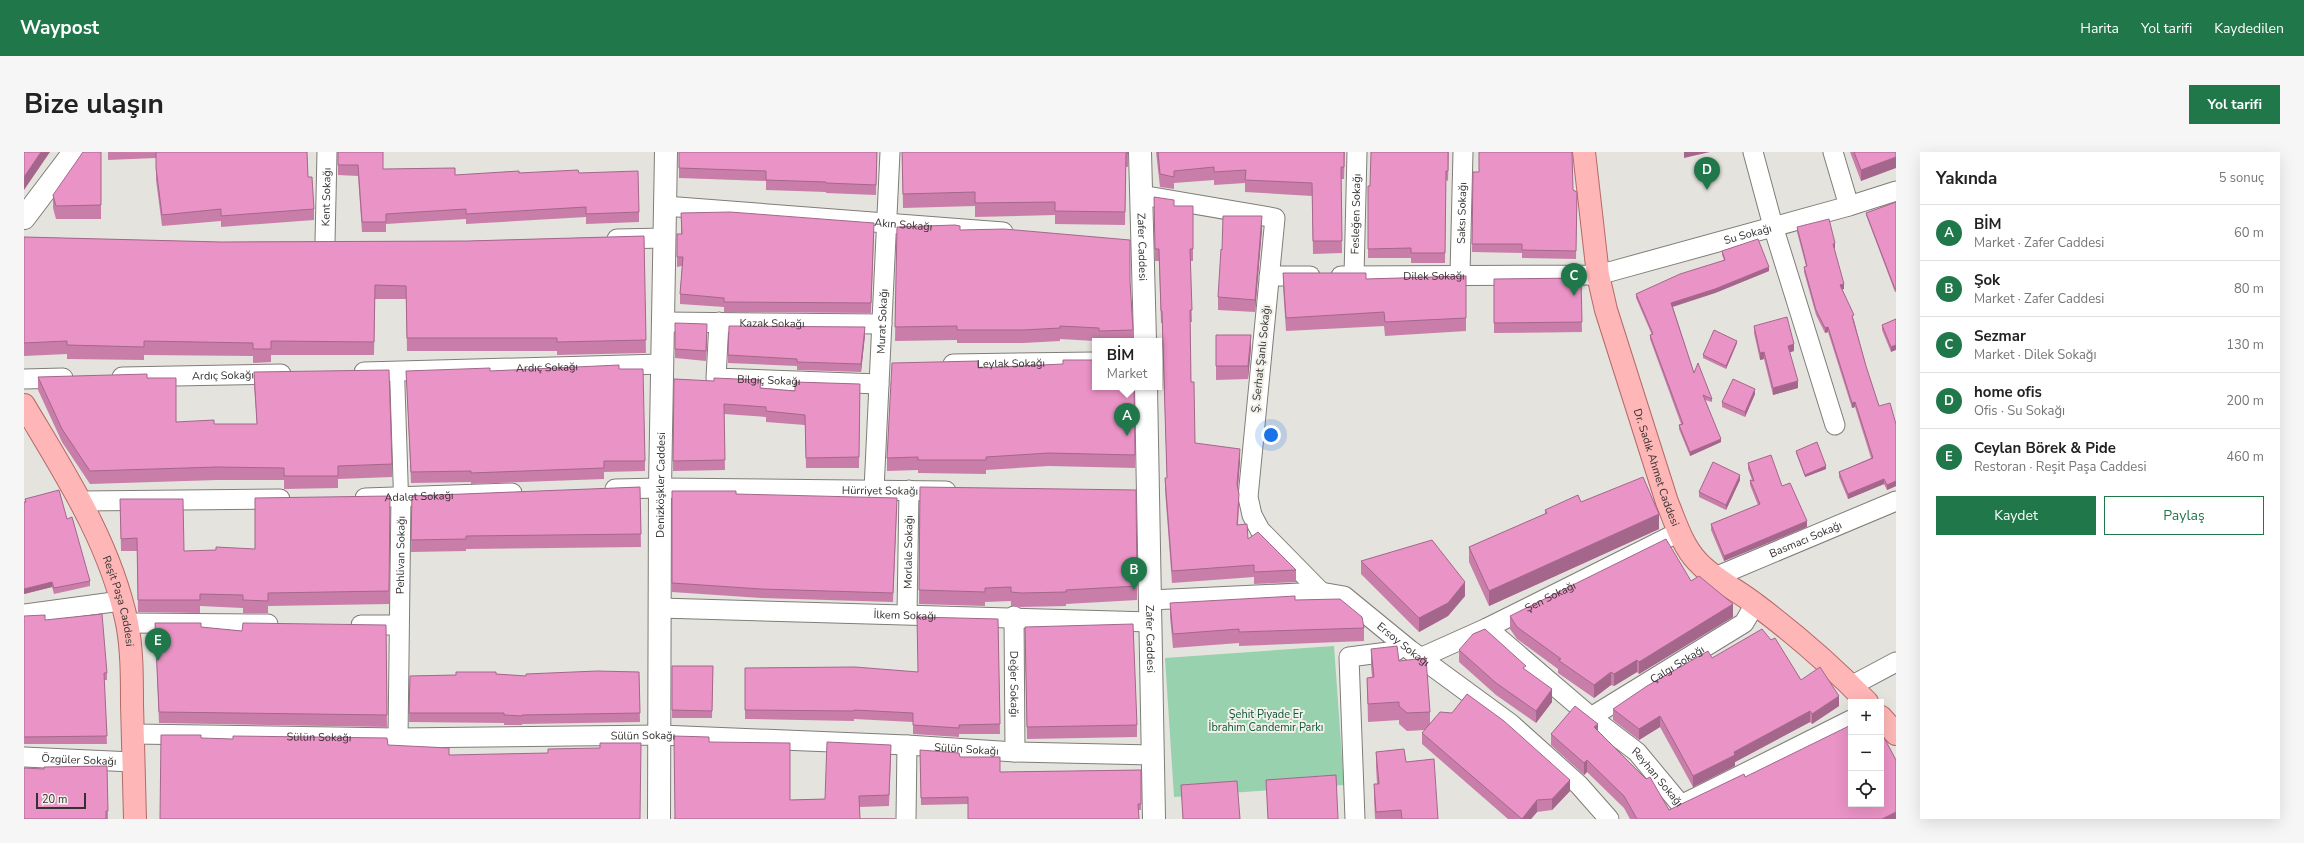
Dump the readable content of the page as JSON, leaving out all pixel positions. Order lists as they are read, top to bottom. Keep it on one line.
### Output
{"streets":{"main road":["Dr. Sadık Ahmet Caddesi","Reşit Paşa Caddesi"],"street":["Kent Sokağı","Saksı Sokağı","Fesleğen Sokağı","Akın Sokağı","Su Sokağı","Zafer Caddesi","Dilek Sokağı","Murat Sokağı","Kazak Sokağı","Ş. Serhat Şanlı Sokağı","Leylak Sokağı","Ardıç Sokağı","Bilgiç Sokağı","Denizköşkler Caddesi","Hürriyet Sokağı","Adalet Sokağı","Basmacı Sokağı","Morlale Sokağı","Pehlivan Sokağı","Şen Sokağı","İlkem Sokağı","Ersoy Sokağı","Çalgı Sokağı","Değer Sokağı","Sülün Sokağı","Özgüler Sokağı","Reyhan Sokağı"]},"crossings":[["Saksı Sokağı","Dilek Sokağı"],["Fesleğen Sokağı","Dilek Sokağı"],["Akın Sokağı","Murat Sokağı"],["Akın Sokağı","Denizköşkler Caddesi"],["Su Sokağı","Dilek Sokağı"],["Su Sokağı","Dr. Sadık Ahmet Caddesi"],["Zafer Caddesi","Ş. Serhat Şanlı Sokağı"],["Zafer Caddesi","İlkem Sokağı"],["Zafer Caddesi","Ersoy Sokağı"],["Zafer Caddesi","Sülün Sokağı"],["Dilek Sokağı","Ş. Serhat Şanlı Sokağı"],["Dilek Sokağı","Dr. Sadık Ahmet Caddesi"],["Murat Sokağı","Kazak Sokağı"],["Murat Sokağı","Bilgiç Sokağı"],["Murat Sokağı","Hürriyet Sokağı"],["Kazak Sokağı","Bilgiç Sokağı"],["Kazak Sokağı","Denizköşkler Caddesi"],["Ş. Serhat Şanlı Sokağı","Ersoy Sokağı"],["Ardıç Sokağı","Denizköşkler Caddesi"],["Ardıç Sokağı","Pehlivan Sokağı"],["Dr. Sadık Ahmet Caddesi","Basmacı Sokağı"],["Dr. Sadık Ahmet Caddesi","Şen Sokağı"],["Dr. Sadık Ahmet Caddesi","Çalgı Sokağı"],["Denizköşkler Caddesi","Hürriyet Sokağı"],["Denizköşkler Caddesi","İlkem Sokağı"],["Denizköşkler Caddesi","Sülün Sokağı"],["Hürriyet Sokağı","Morlale Sokağı"],["Adalet Sokağı","Pehlivan Sokağı"],["Morlale Sokağı","İlkem Sokağı"],["Pehlivan Sokağı","Sülün Sokağı"],["Şen Sokağı","Ersoy Sokağı"],["Şen Sokağı","Reyhan Sokağı"],["Reşit Paşa Caddesi","Sülün Sokağı"],["Reşit Paşa Caddesi","Özgüler Sokağı"],["İlkem Sokağı","Değer Sokağı"],["Çalgı Sokağı","Reyhan Sokağı"],["Değer Sokağı","Sülün Sokağı"]],"parks":["Şehit Piyade Er İbrahim Candemir Parkı"],"scale_bar":"20 m","page":{"header":"Waypost","nav":["Harita","Yol tarifi","Kaydedilen"],"title":"Bize ulaşın","buttons":["Yol tarifi",["Kaydet","Paylaş"]],"heading":["Yakında","5 sonuç"],"pins":["D","C","A","B","E"],"list":[{"mark":"A","name":"BİM","note":"Market · Zafer Caddesi","value":"60 m"},{"mark":"B","name":"Şok","note":"Market · Zafer Caddesi","value":"80 m"},{"mark":"C","name":"Sezmar","note":"Market · Dilek Sokağı","value":"130 m"},{"mark":"D","name":"home ofis","note":"Ofis · Su Sokağı","value":"200 m"},{"mark":"E","name":"Ceylan Börek & Pide","note":"Restoran · Reşit Paşa Caddesi","value":"460 m"}],"popup":["BİM","Market"],"map_buttons":["+","−"],"scale":"20 m"}}
